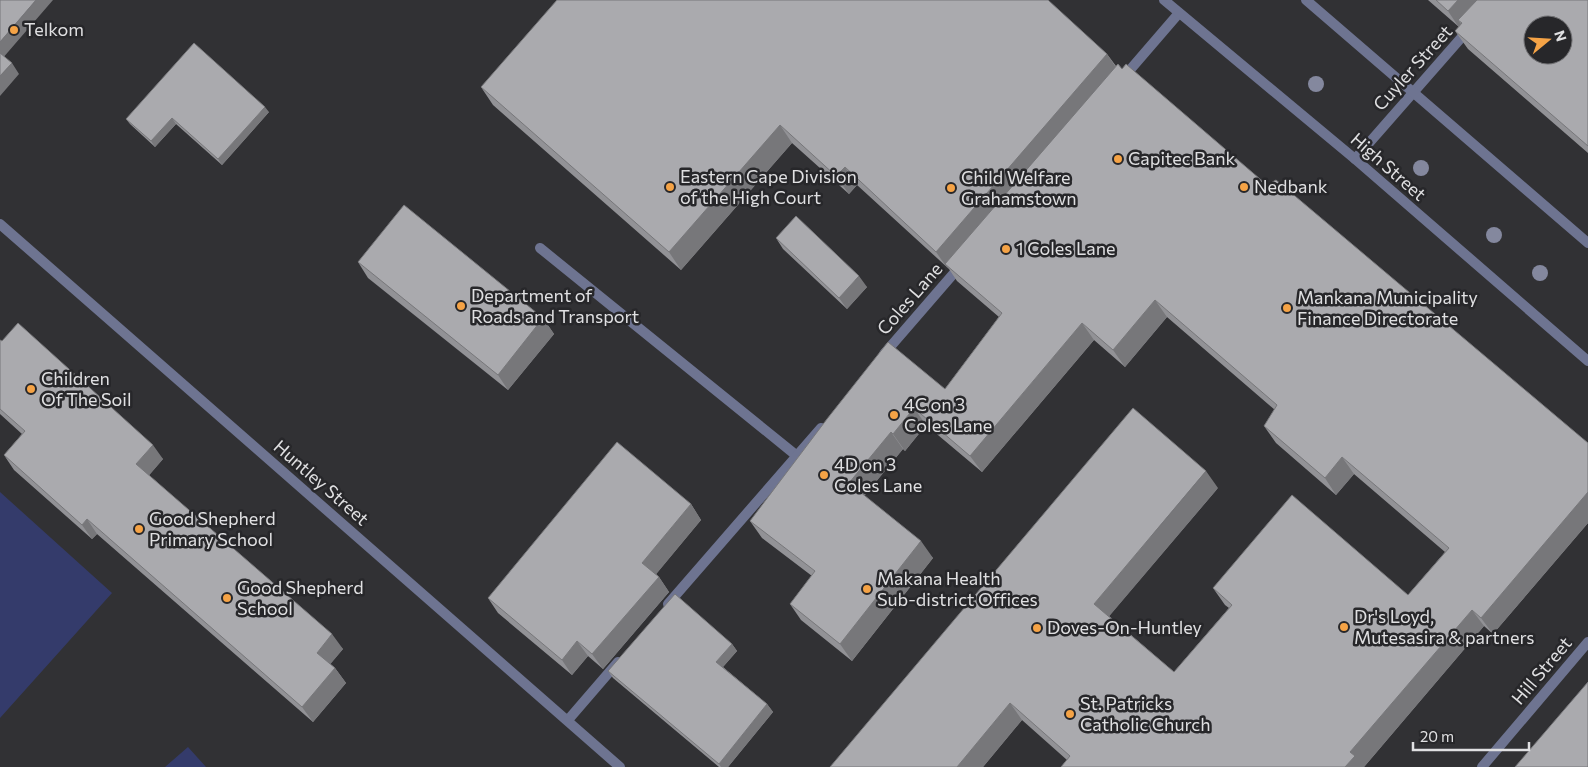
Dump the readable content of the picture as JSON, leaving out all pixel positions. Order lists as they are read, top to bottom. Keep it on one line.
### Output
{"streets":{"street":["Cuyler Street","High Street","Coles Lane","Huntley Street","Hill Street"]},"crossings":[["Cuyler Street","High Street"]],"places":["Telkom","Capitec Bank","Eastern Cape Division of the High Court","Nedbank","Child Welfare Grahamstown","1 Coles Lane","Department of Roads and Transport","Mankana Municipality Finance Directorate","Children Of The Soil","4C on 3 Coles Lane","4D on 3 Coles Lane","Good Shepherd Primary School","Makana Health Sub-district Offices","Good Shepherd School","Dr's Loyd, Mutesasira & partners","Doves-On-Huntley","St. Patricks Catholic Church"],"scale_bar":"20 m","north":"right"}
